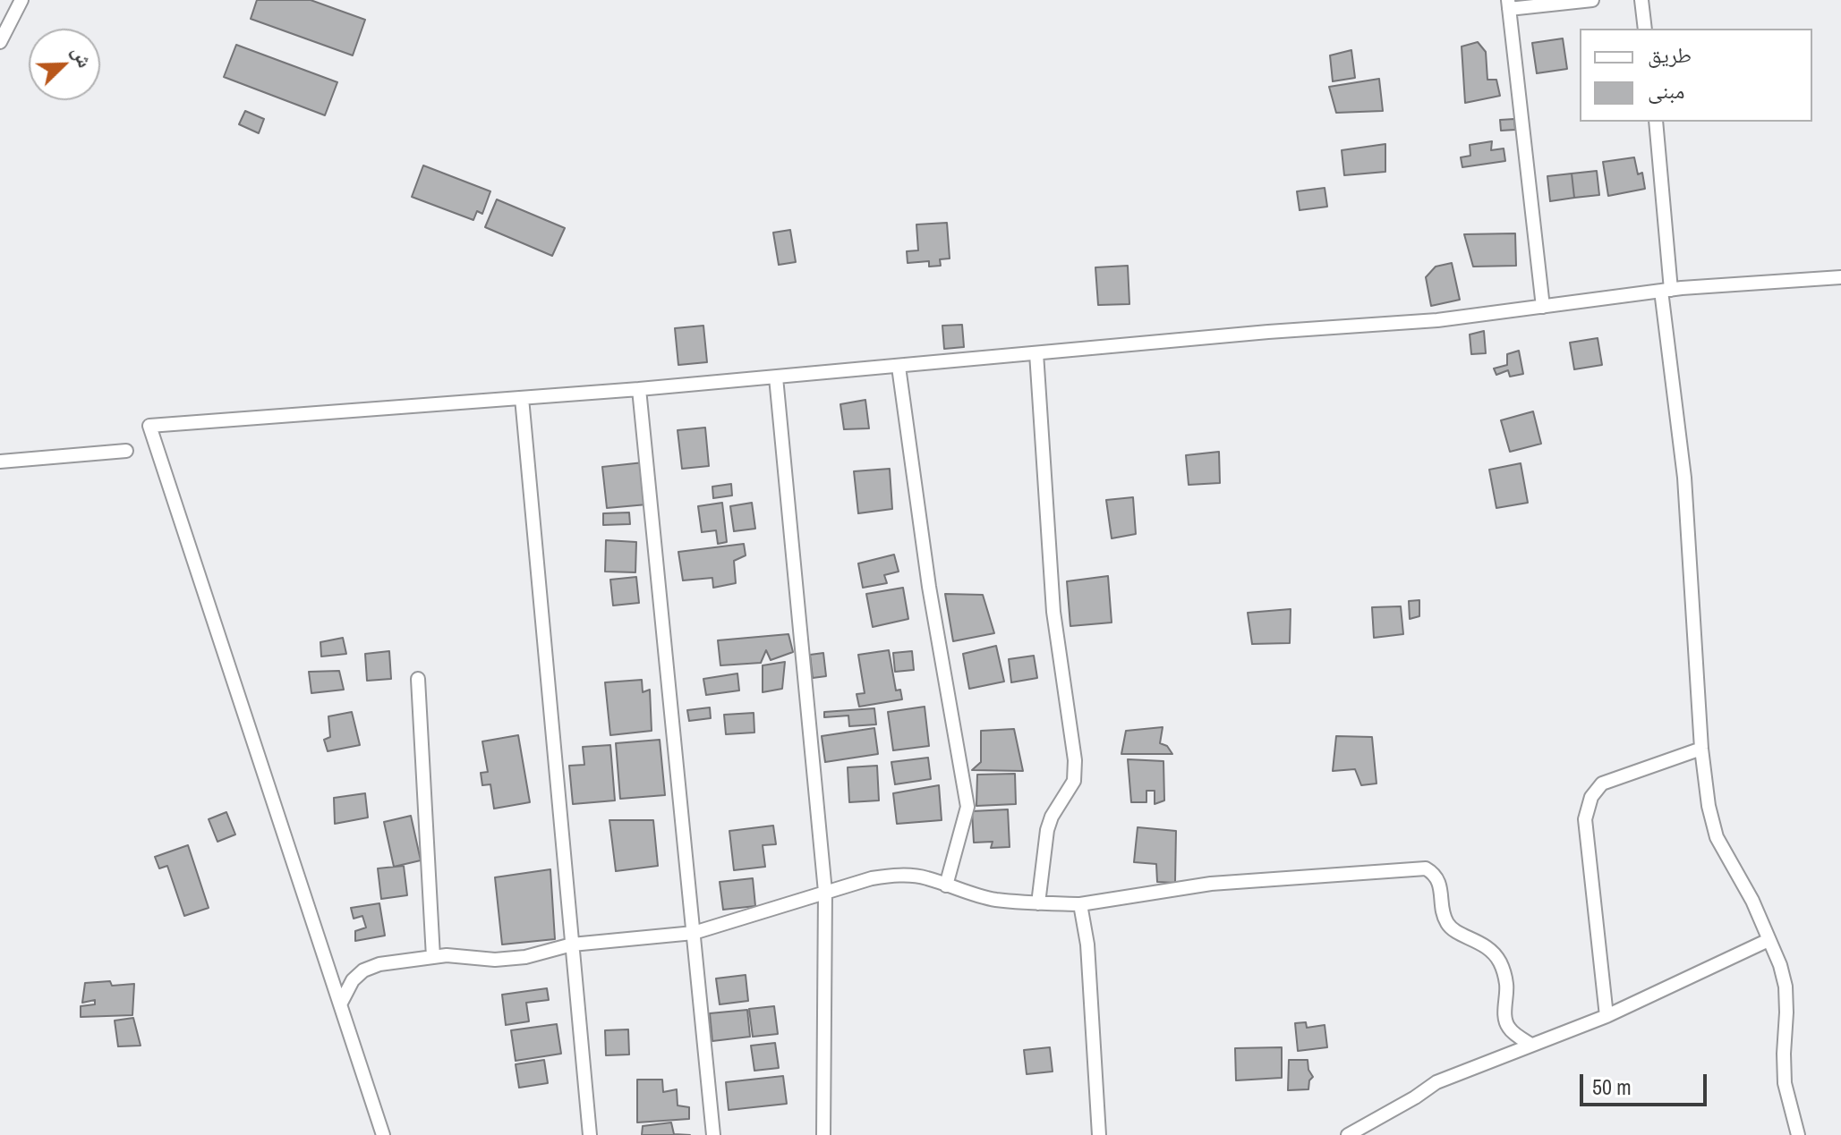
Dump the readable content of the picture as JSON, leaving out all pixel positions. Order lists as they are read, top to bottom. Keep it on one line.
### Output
{"legend":["طريق","مبنى"],"scale_bar":"50 m","north":"top right"}
